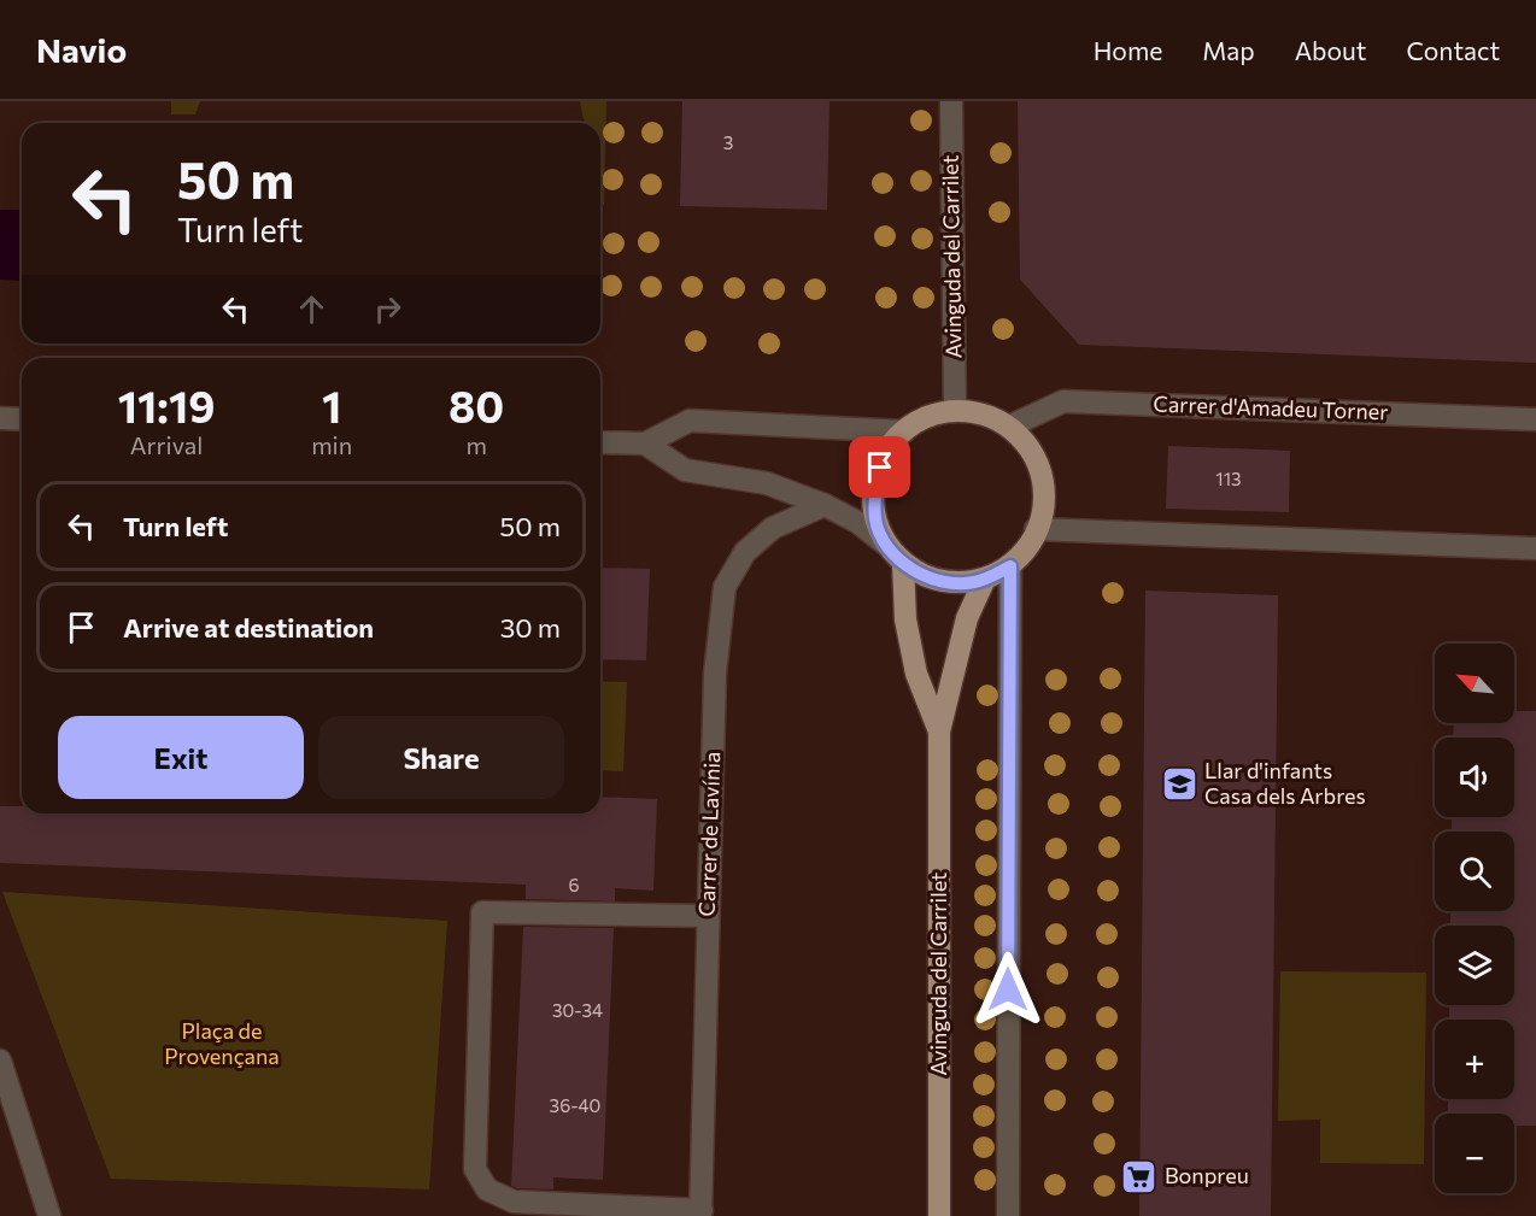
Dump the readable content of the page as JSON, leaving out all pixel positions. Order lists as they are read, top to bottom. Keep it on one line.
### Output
{"streets":{"main road":["Avinguda del Carrilet"],"street":["Carrer d'Amadeu Torner","Carrer de Lavínia"]},"crossings":[["Avinguda del Carrilet","Carrer d'Amadeu Torner"]],"parks":["Plaça de Provençana"],"places":{"school or university":["Llar d'infants Casa dels Arbres"],"supermarket":["Bonpreu"]},"house_numbers":["3","113","6","30-34","36-40"],"north":"top left","page":{"header":"Navio","nav":["Home","Map","About","Contact"],"turn":["50 m","Turn left"],"eta":["11:19","Arrival","1","min","80","m"],"list":[{"name":"Turn left","value":"50 m"},{"name":"Arrive at destination","value":"30 m"}],"map_buttons":["+","−"],"buttons":["Exit","Share"]}}
